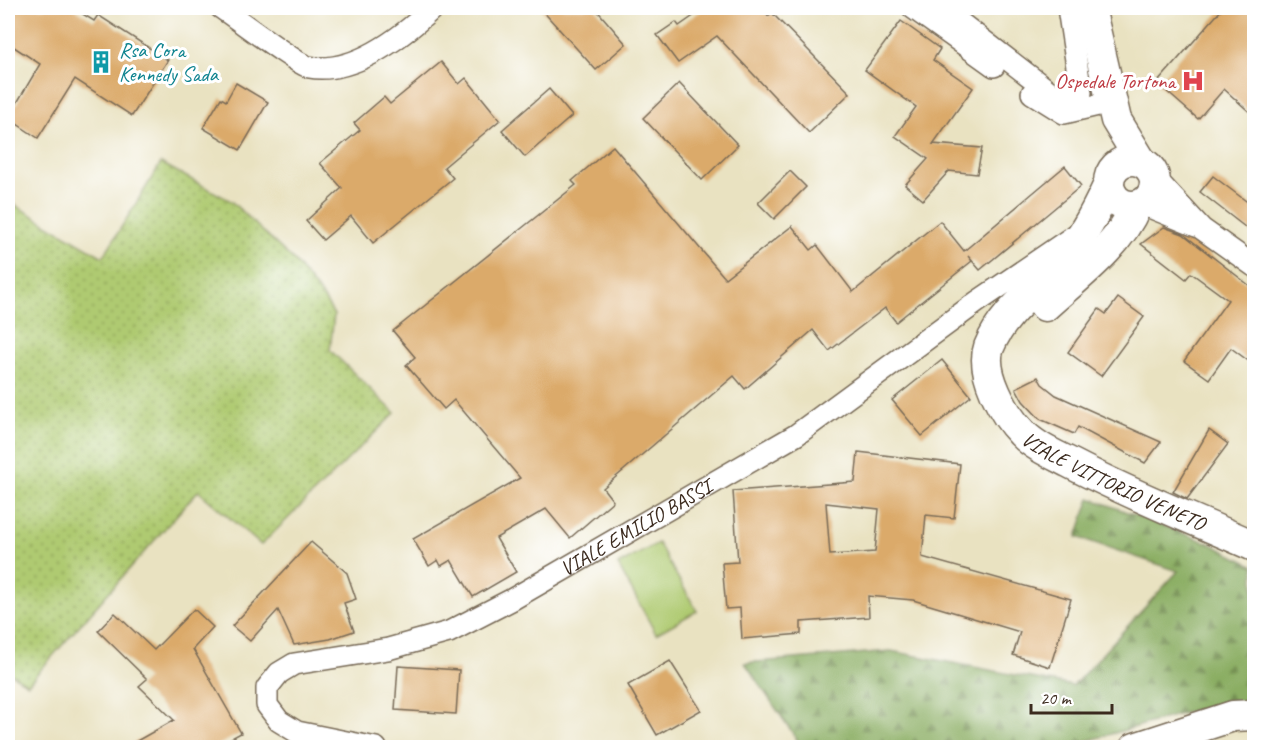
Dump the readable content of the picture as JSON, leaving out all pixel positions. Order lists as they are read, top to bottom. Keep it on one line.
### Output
{"streets":{"street":["VIALE VITTORIO VENETO","VIALE EMILIO BASSI"]},"crossings":[["VIALE VITTORIO VENETO","VIALE EMILIO BASSI"]],"places":{"building":["Rsa Cora Kennedy Sada"],"hospital":["Ospedale Tortona"]},"scale_bar":"20 m"}
